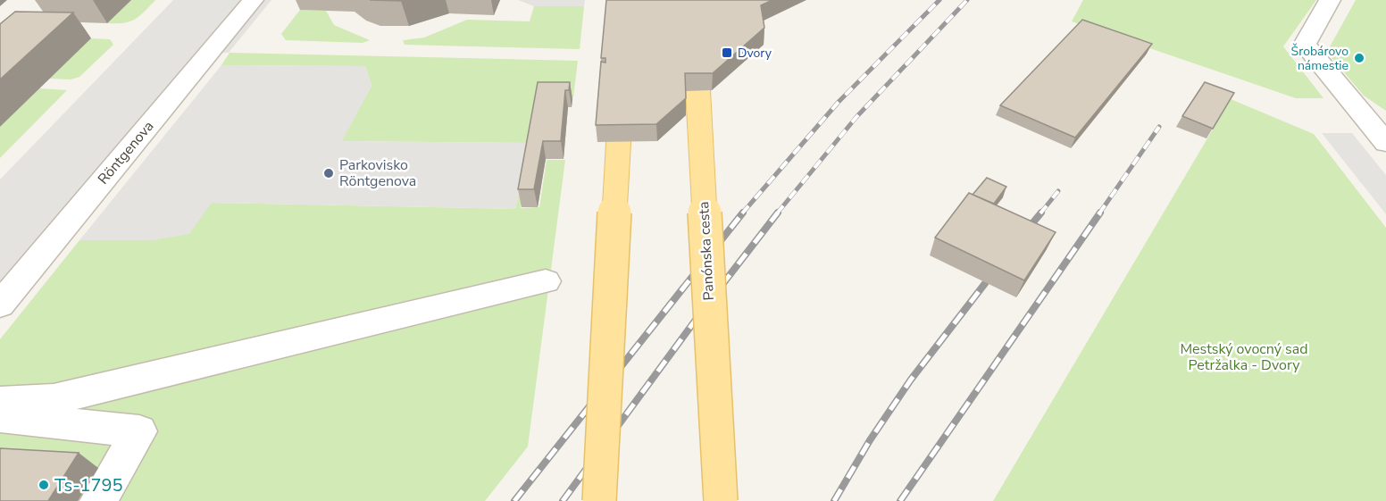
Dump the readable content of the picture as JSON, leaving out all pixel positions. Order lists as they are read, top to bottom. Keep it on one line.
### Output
{"streets":{"main road":["Panónska cesta"],"street":["Röntgenova"]},"parks":["Mestský ovocný sad Petržalka - Dvory"],"places":{"transit":["Dvory"],"other":["Šrobárovo námestie","Parkovisko Röntgenova","Ts-1795"]}}
